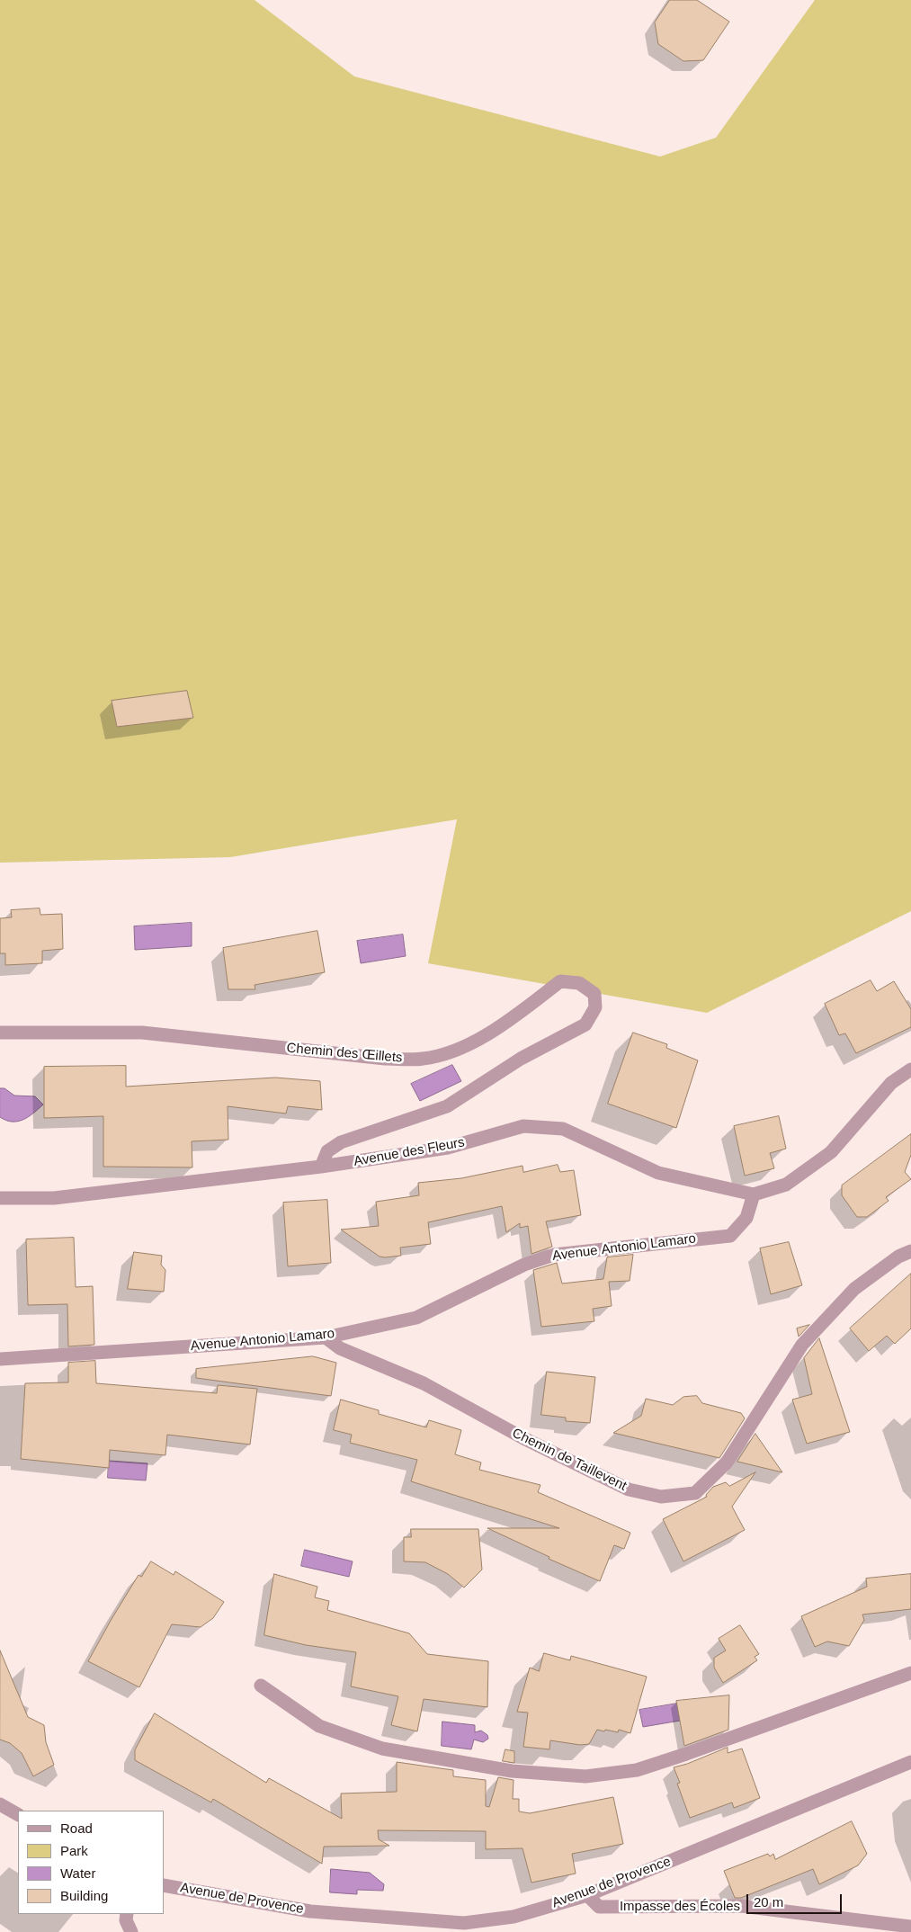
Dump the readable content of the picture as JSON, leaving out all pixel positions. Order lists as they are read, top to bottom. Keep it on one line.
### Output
{"streets":{"street":["Chemin des Œillets","Avenue des Fleurs","Avenue Antonio Lamaro","Chemin de Taillevent","Avenue de Provence","Impasse des Écoles"]},"crossings":[["Chemin des Œillets","Avenue des Fleurs"],["Avenue des Fleurs","Avenue Antonio Lamaro"],["Avenue Antonio Lamaro","Chemin de Taillevent"],["Avenue de Provence","Impasse des Écoles"]],"legend":["Road","Park","Water","Building"],"scale_bar":"20 m"}
